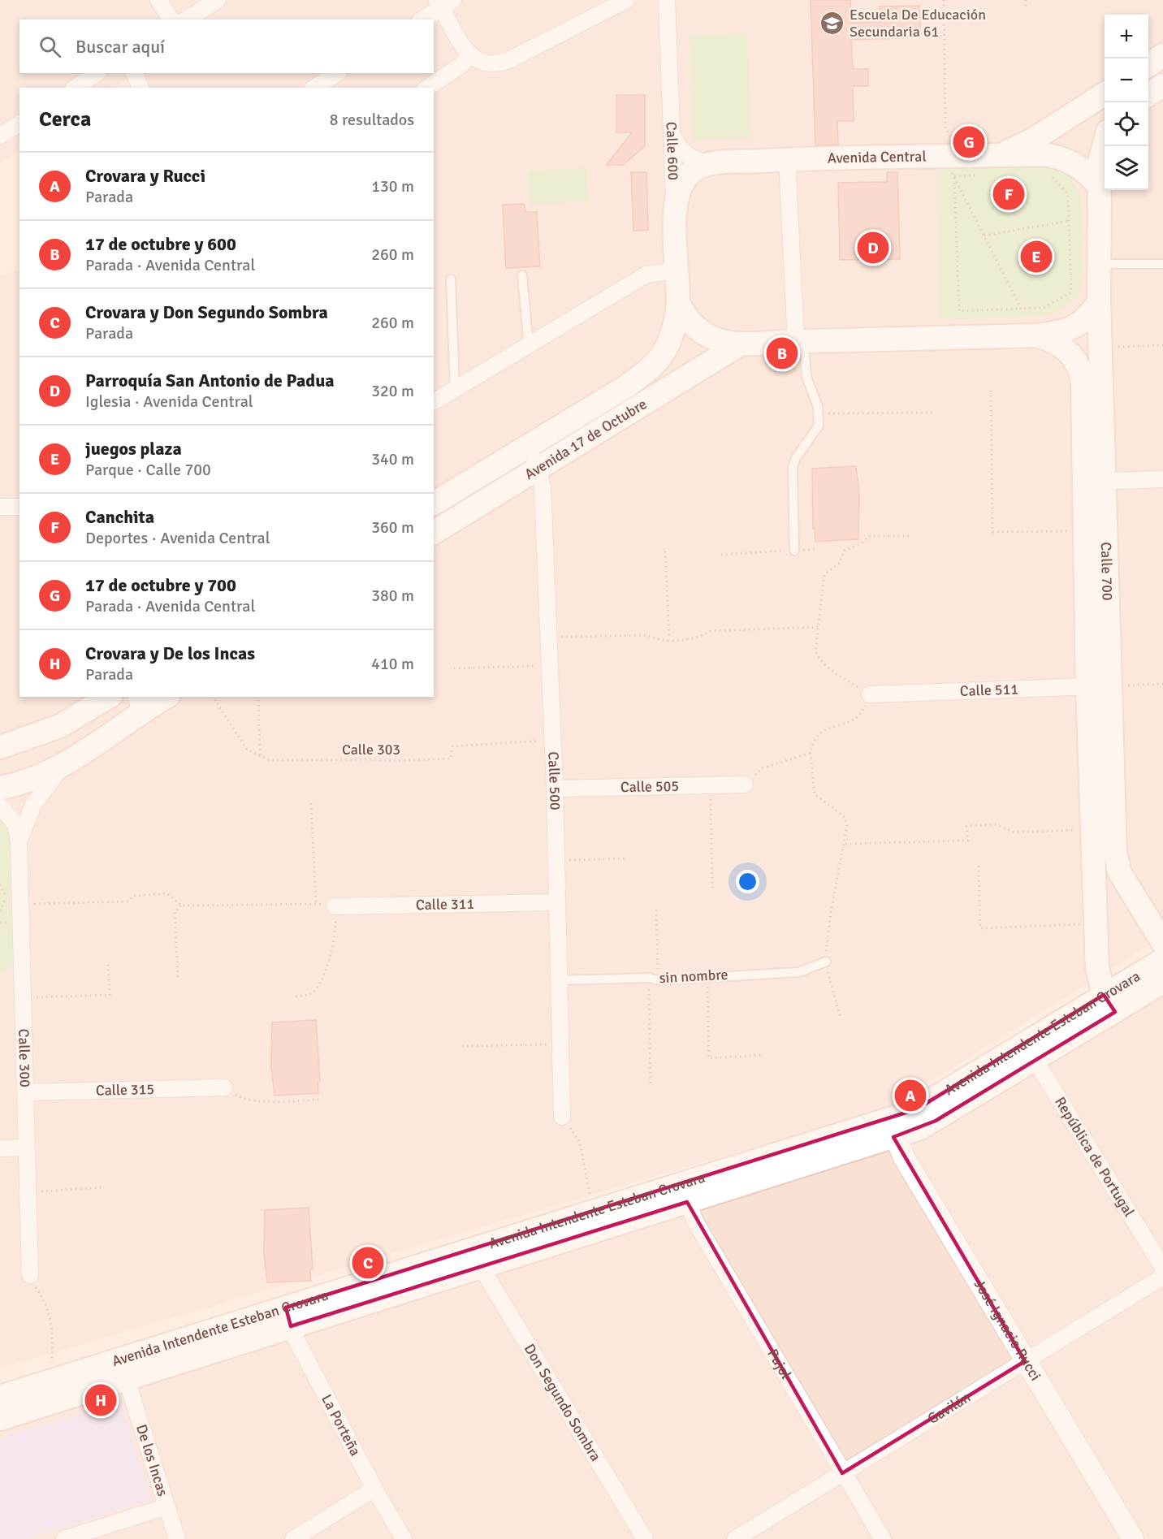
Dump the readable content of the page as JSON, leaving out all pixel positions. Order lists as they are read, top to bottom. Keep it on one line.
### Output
{"streets":{"main road":["Calle 600","Avenida Central","Avenida 17 de Octubre","Calle 700","Avenida Intendente Esteban Crovara"],"street":["Calle 511","Calle 500","Calle 505","Calle 311","Calle 300","Calle 315","República de Portugal","José Ignacio Rucci","Pujol","Don Segundo Sombra","Gavilán","La Porteña","De los Incas"],"lane":["sin nombre"],"path":["Calle 303"]},"crossings":[["Calle 600","Avenida Central"],["Calle 600","Avenida 17 de Octubre"],["Avenida Central","Calle 700"],["Avenida 17 de Octubre","Calle 500"],["Calle 700","Calle 511"],["Calle 700","Avenida Intendente Esteban Crovara"],["Calle 303","Calle 500"],["Calle 500","Calle 505"],["Calle 500","Calle 311"],["Calle 500","sin nombre"],["Avenida Intendente Esteban Crovara","República de Portugal"],["Avenida Intendente Esteban Crovara","José Ignacio Rucci"],["Avenida Intendente Esteban Crovara","Pujol"],["Avenida Intendente Esteban Crovara","Don Segundo Sombra"],["Avenida Intendente Esteban Crovara","La Porteña"],["Avenida Intendente Esteban Crovara","De los Incas"],["Calle 300","Calle 315"],["José Ignacio Rucci","Gavilán"],["Pujol","Gavilán"]],"places":{"school or university":["Escuela De Educación Secundaria 61"]},"page":{"map_buttons":["+","−"],"search":"Buscar aquí","heading":["Cerca","8 resultados"],"pins":["G","F","D","E","B","A","C","H"],"list":[{"mark":"A","name":"Crovara y Rucci","note":"Parada","value":"130 m"},{"mark":"B","name":"17 de octubre y 600","note":"Parada · Avenida Central","value":"260 m"},{"mark":"C","name":"Crovara y Don Segundo Sombra","note":"Parada","value":"260 m"},{"mark":"D","name":"Parroquía San Antonio de Padua","note":"Iglesia · Avenida Central","value":"320 m"},{"mark":"E","name":"juegos plaza","note":"Parque · Calle 700","value":"340 m"},{"mark":"F","name":"Canchita","note":"Deportes · Avenida Central","value":"360 m"},{"mark":"G","name":"17 de octubre y 700","note":"Parada · Avenida Central","value":"380 m"},{"mark":"H","name":"Crovara y De los Incas","note":"Parada","value":"410 m"}]}}
